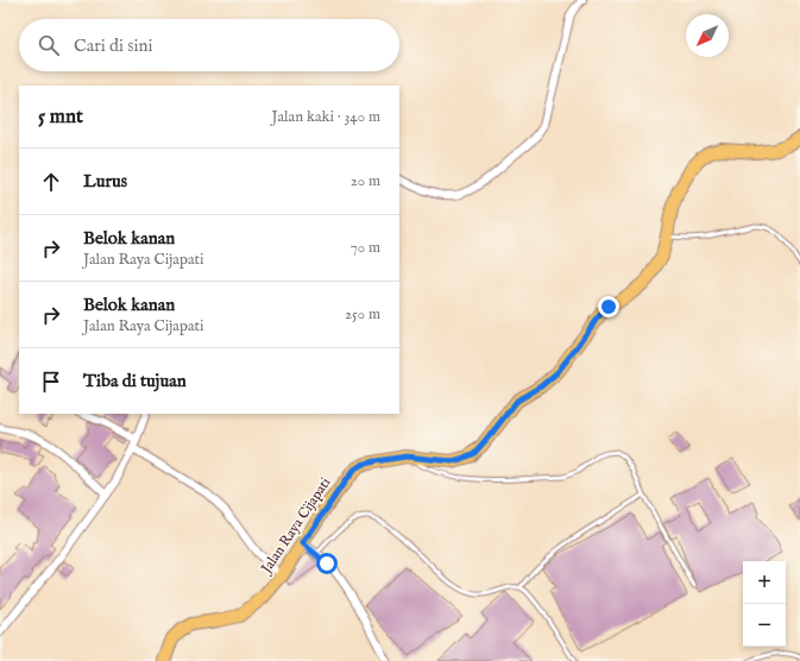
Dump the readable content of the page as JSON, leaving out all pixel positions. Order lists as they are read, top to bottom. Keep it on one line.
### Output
{"streets":{"main road":["Jalan Raya Cijapati"]},"north":"bottom left","page":{"search":"Cari di sini","heading":["5 mnt","Jalan kaki · 340 m"],"list":[["Lurus","20 m"],["Belok kanan","Jalan Raya Cijapati","70 m"],["Belok kanan","Jalan Raya Cijapati","250 m"],"Tiba di tujuan"],"map_buttons":["+","−"]}}
